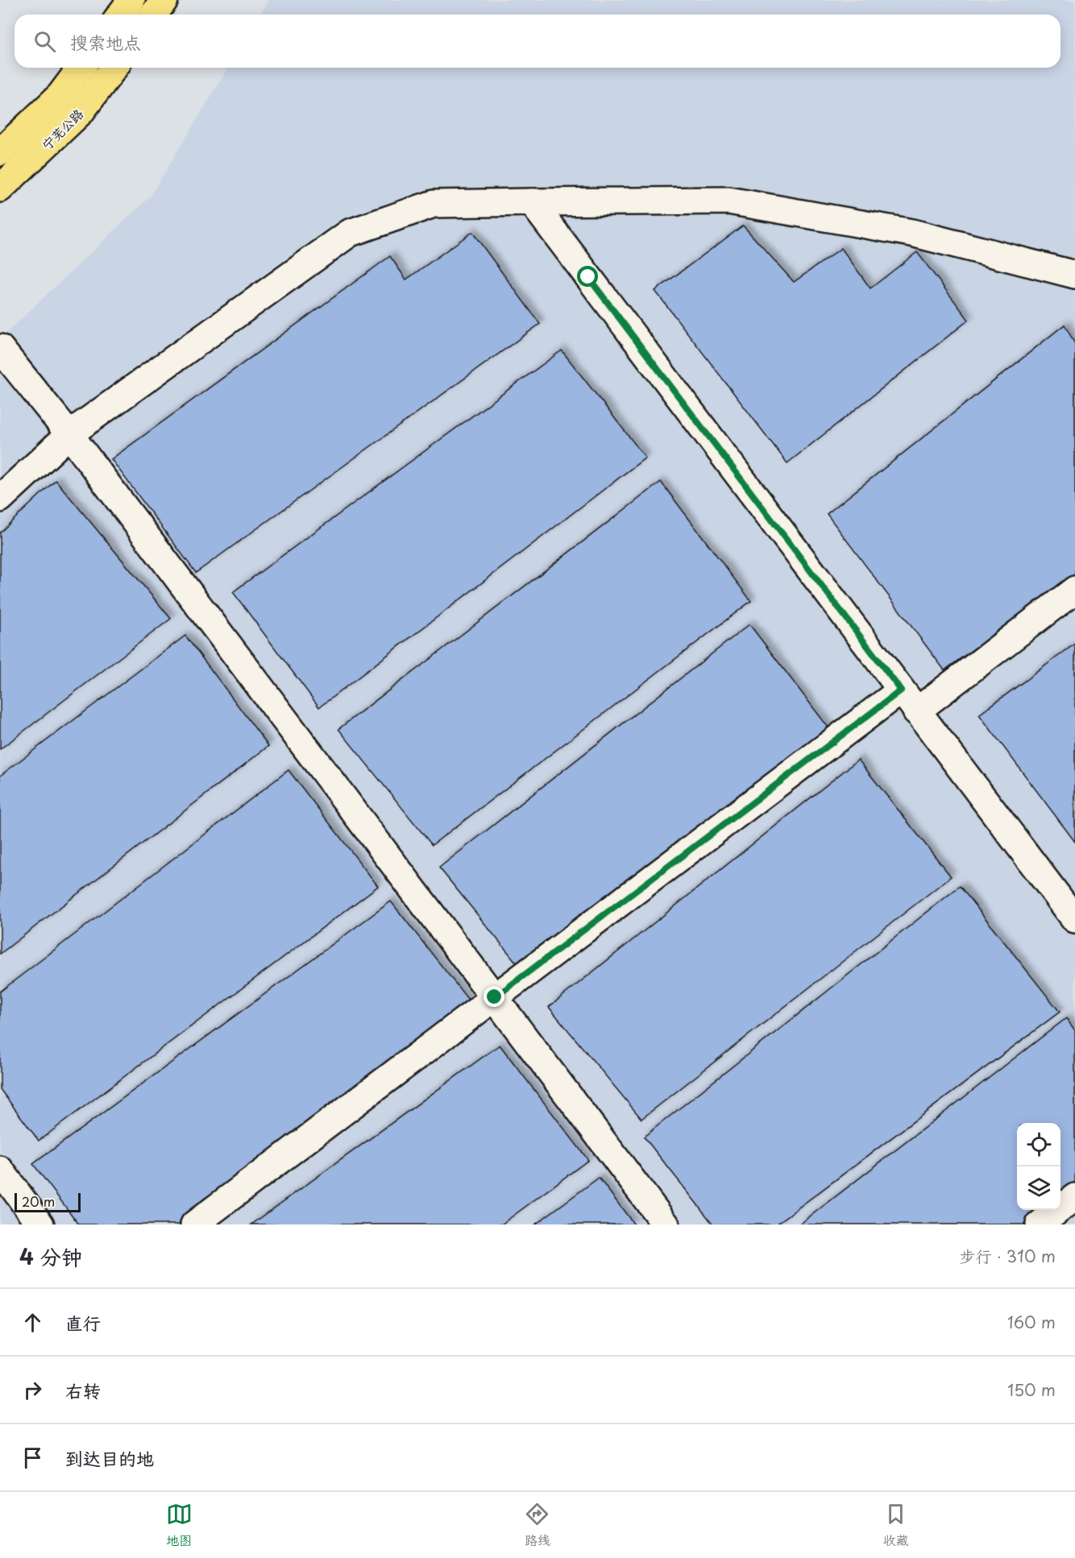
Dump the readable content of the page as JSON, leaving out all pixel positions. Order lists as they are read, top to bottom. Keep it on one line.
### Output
{"streets":{"highway":["宁芜公路"]},"scale_bar":"20 m","page":{"search":"搜索地点","scale":"20 m","heading":["4 分钟","步行 · 310 m"],"list":[["直行","160 m"],["右转","150 m"],"到达目的地"],"nav":["地图","路线","收藏"]}}
